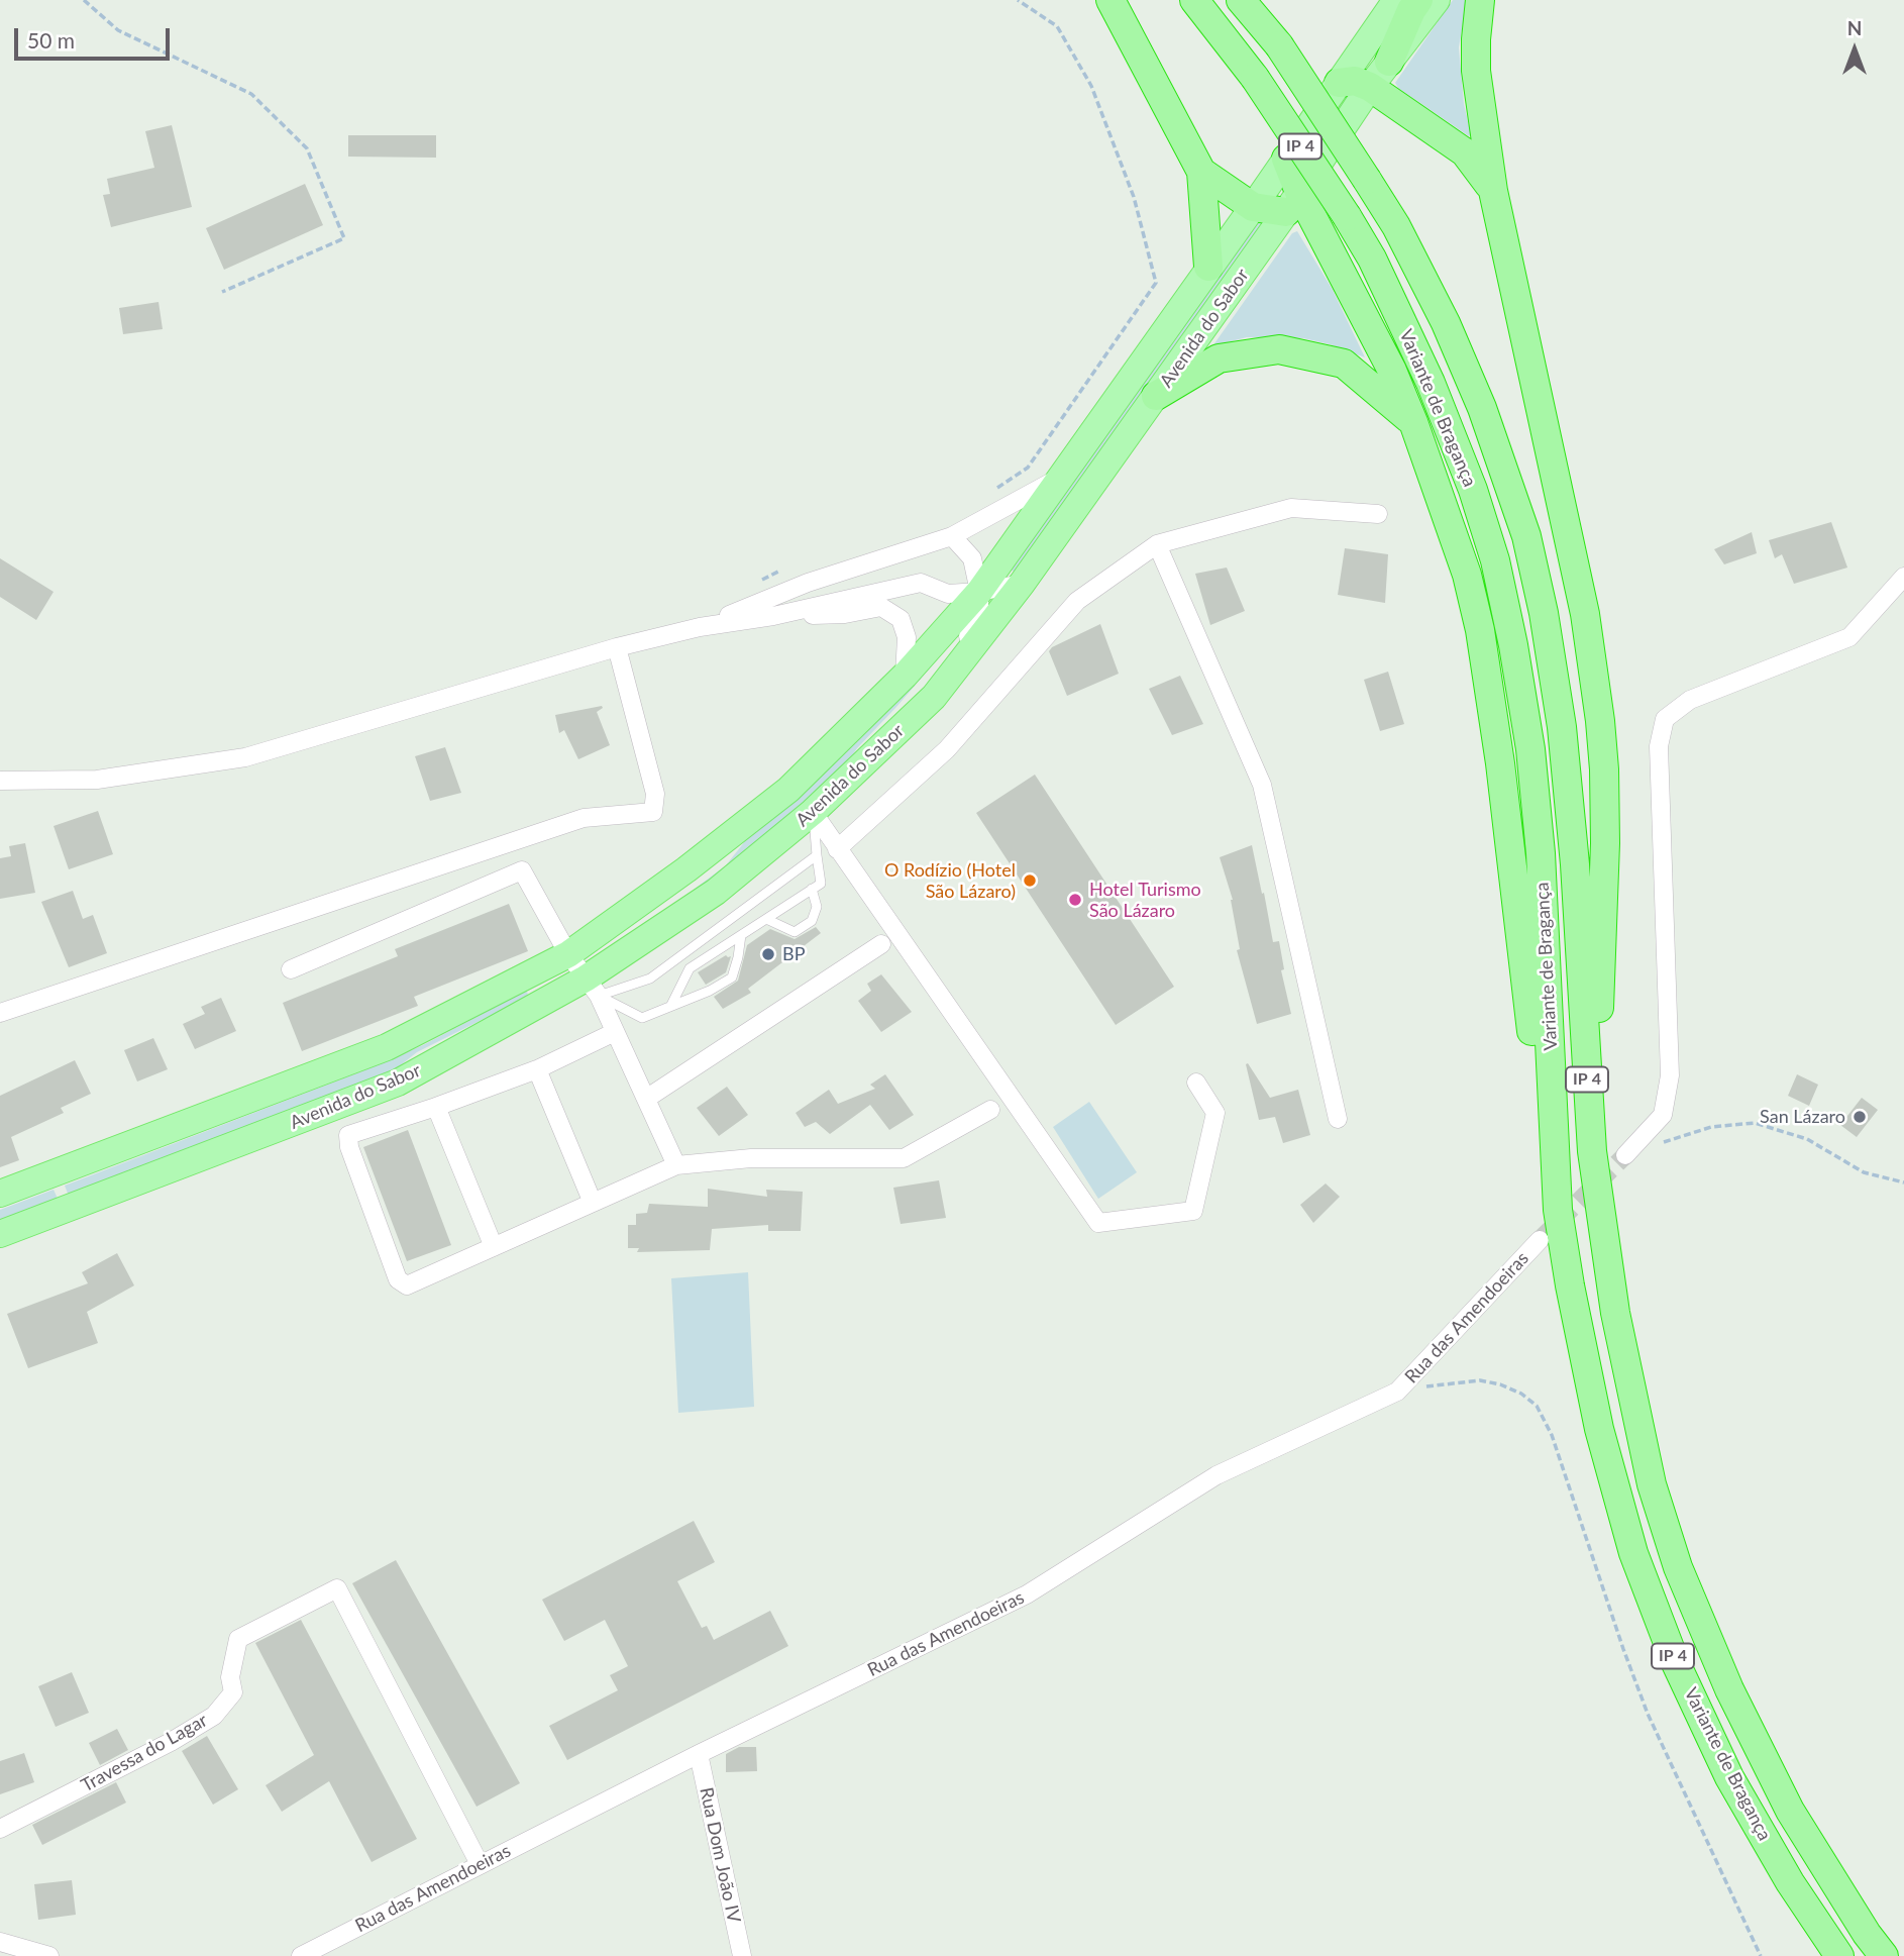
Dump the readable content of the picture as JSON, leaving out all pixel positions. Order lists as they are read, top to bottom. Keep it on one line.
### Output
{"streets":{"highway":["IP 4","Variante de Bragança"],"main road":["Avenida do Sabor"],"street":["Rua das Amendoeiras","Travessa do Lagar","Rua Dom João IV"]},"crossings":[["Rua das Amendoeiras","Travessa do Lagar"],["Rua das Amendoeiras","Rua Dom João IV"]],"places":["O Rodízio (Hotel São Lázaro)","Hotel Turismo São Lázaro","BP","San Lázaro"],"scale_bar":"50 m","north":"top"}
